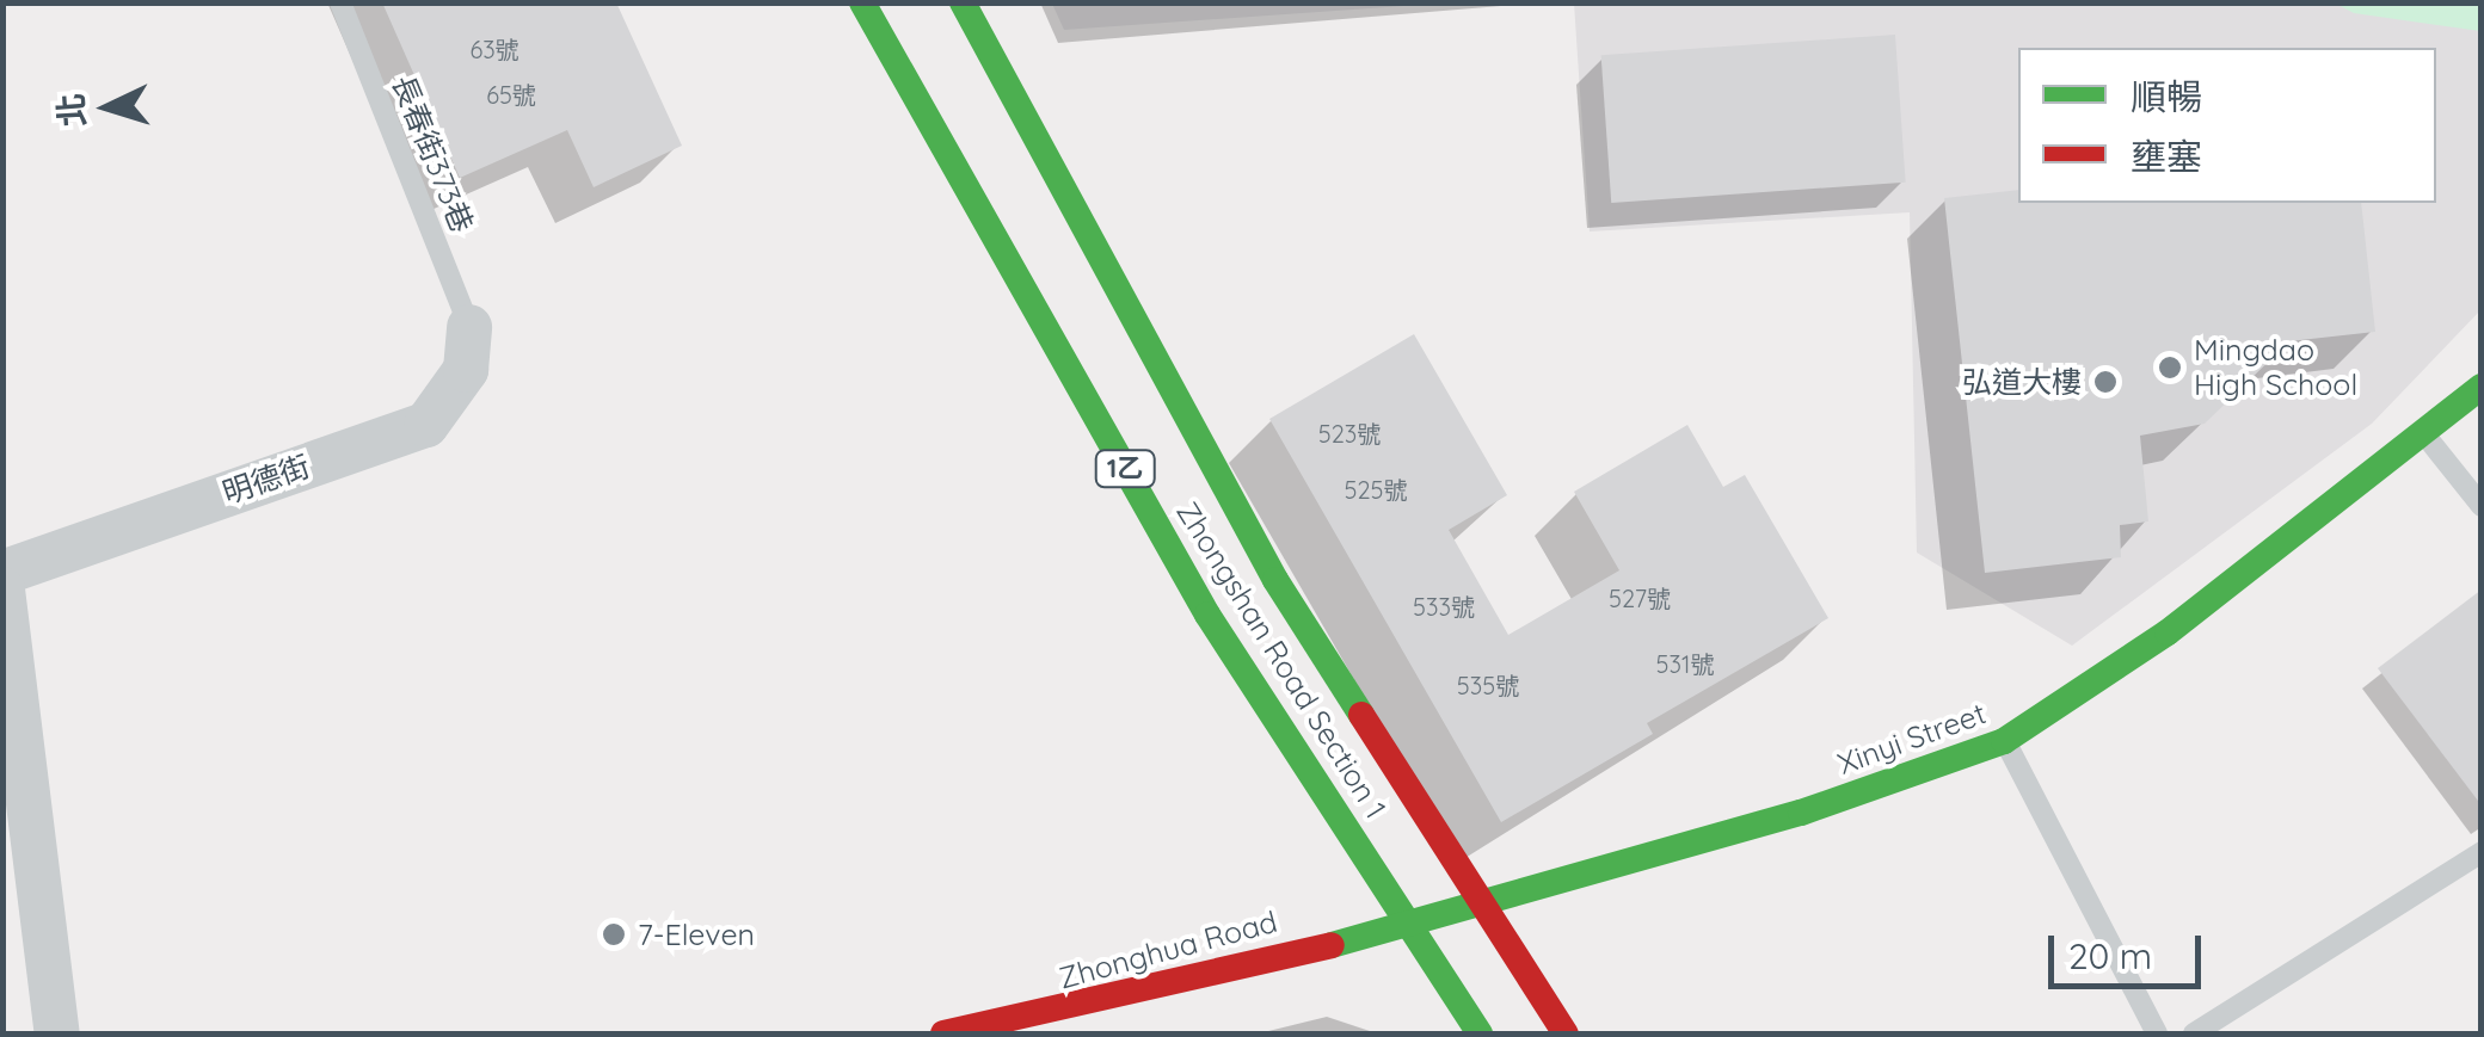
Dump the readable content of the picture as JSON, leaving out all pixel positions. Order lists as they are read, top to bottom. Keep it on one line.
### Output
{"streets":{"main road":["1乙","Zhongshan Road Section 1","Xinyi Street","Zhonghua Road"],"street":["明德街"],"lane":["長春街373巷"]},"crossings":[["長春街373巷","明德街"],["Zhongshan Road Section 1","Xinyi Street"],["Zhongshan Road Section 1","Zhonghua Road"],["Xinyi Street","Zhonghua Road"]],"places":["Mingdao High School","弘道大樓","7-Eleven"],"house_numbers":["63號","65號","523號","525號","527號","533號","531號","535號"],"legend":["順暢","壅塞"],"scale_bar":"20 m","north":"left"}
